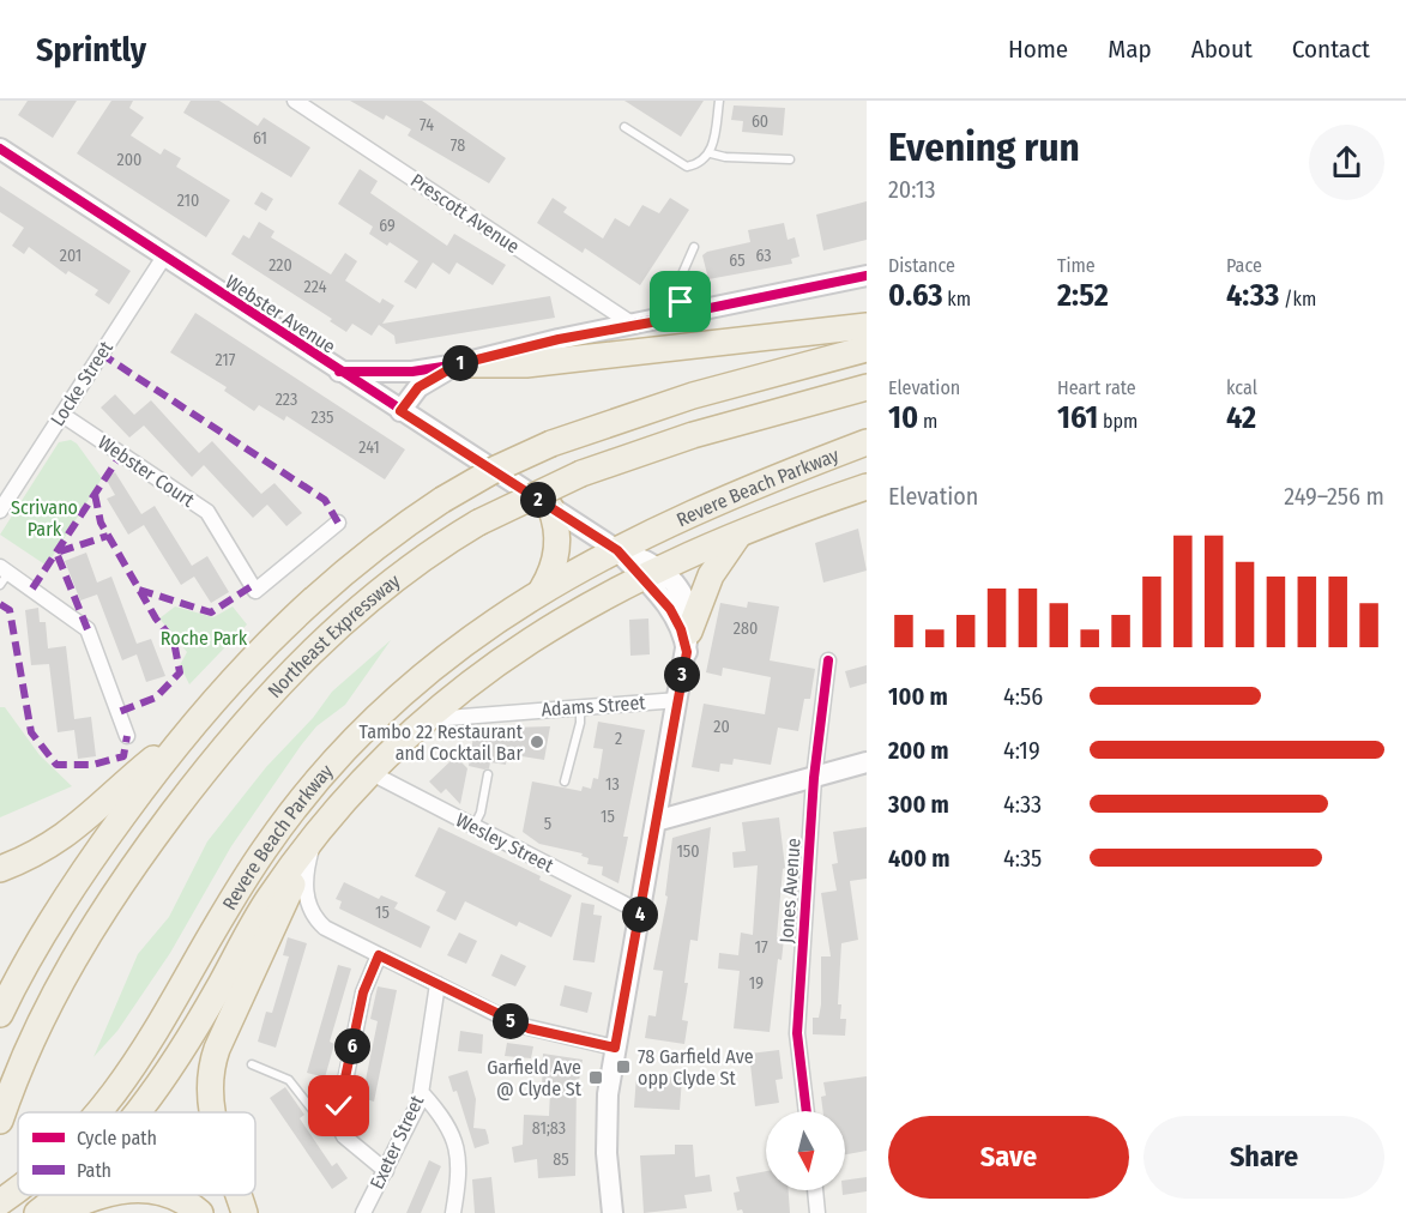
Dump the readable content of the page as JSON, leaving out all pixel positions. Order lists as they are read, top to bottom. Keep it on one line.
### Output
{"streets":{"highway":["Revere Beach Parkway","Northeast Expressway"],"street":["Prescott Avenue","Webster Avenue","Locke Street","Webster Court","Adams Street","Wesley Street","Jones Avenue","Exeter Street"]},"crossings":[["Webster Avenue","Locke Street"],["Webster Avenue","Revere Beach Parkway"],["Webster Avenue","Adams Street"],["Webster Avenue","Wesley Street"],["Locke Street","Webster Court"],["Revere Beach Parkway","Adams Street"],["Revere Beach Parkway","Wesley Street"]],"parks":["Scrivano Park","Roche Park"],"places":{"other":["Tambo 22 Restaurant and Cocktail Bar"],"transit":["78 Garfield Ave opp Clyde St","Garfield Ave @ Clyde St"]},"house_numbers":["60","74","61","78","200","210","69","201","63","65","220","224","217","223","235","241","280","20","2","13","15","5","150","15","17","19","81;83","85"],"legend":["Cycle path","Path"],"north":"bottom","page":{"header":"Sprintly","nav":["Home","Map","About","Contact"],"heading":["Evening run","20:13"],"stats":[["Distance","0.63 km"],["Time","2:52"],["Pace","4:33 /km"],["Elevation","10 m"],["Heart rate","161 bpm"],["kcal","42"]],"pins":["1","2","3","4","5","6"],"chart":["Elevation","249–256 m"],"list":[{"name":"100 m","note":"4:56"},{"name":"200 m","note":"4:19"},{"name":"300 m","note":"4:33"},{"name":"400 m","note":"4:35"}],"buttons":["Save","Share"]}}
